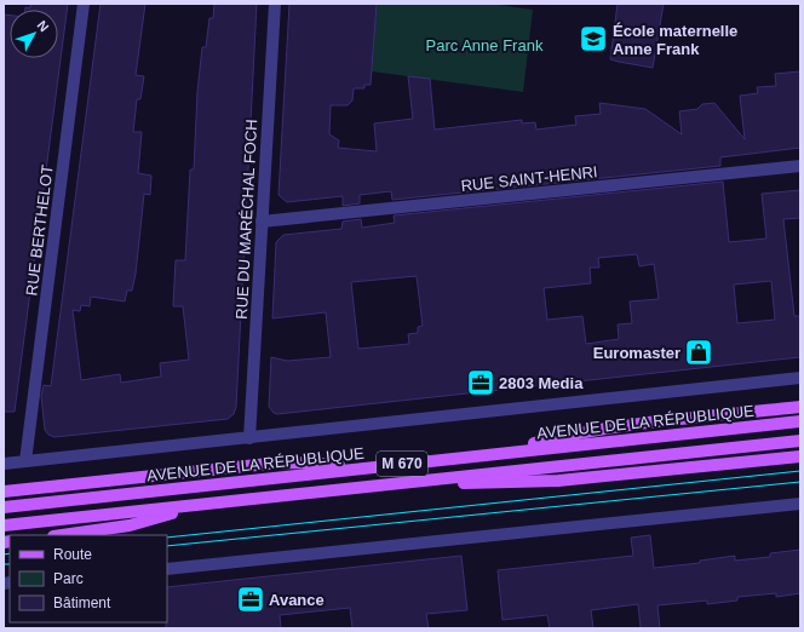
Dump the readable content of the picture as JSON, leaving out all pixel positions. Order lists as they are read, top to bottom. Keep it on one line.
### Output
{"streets":{"main road":["AVENUE DE LA RÉPUBLIQUE","M 670"],"street":["RUE SAINT-HENRI","RUE DU MARÉCHAL FOCH","RUE BERTHELOT"]},"crossings":[["RUE SAINT-HENRI","RUE DU MARÉCHAL FOCH"],["RUE DU MARÉCHAL FOCH","AVENUE DE LA RÉPUBLIQUE"],["RUE BERTHELOT","AVENUE DE LA RÉPUBLIQUE"]],"parks":["Parc Anne Frank"],"places":{"school or university":["École maternelle Anne Frank"],"shop":["Euromaster"],"office":["2803 Media","Avance"]},"legend":["Route","Parc","Bâtiment"],"north":"top right"}
